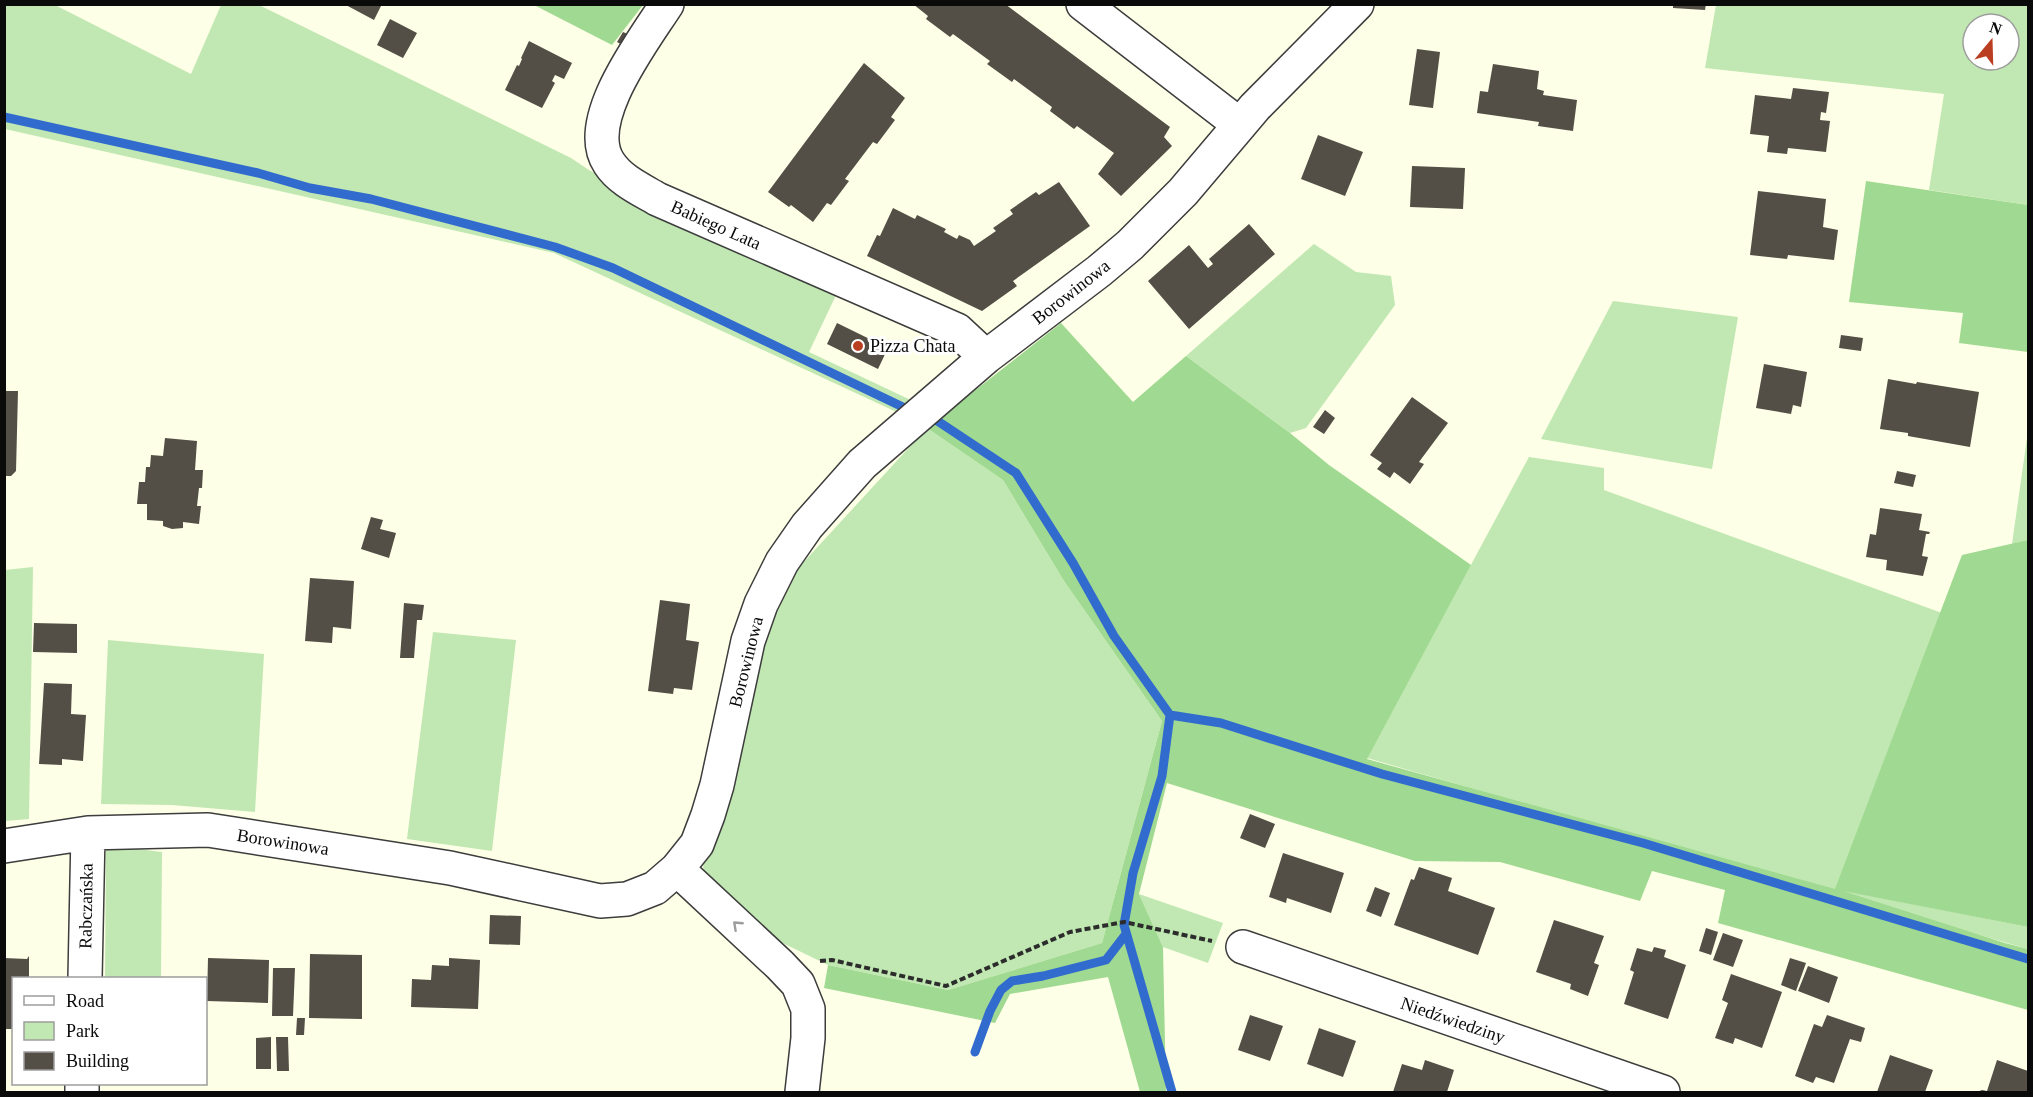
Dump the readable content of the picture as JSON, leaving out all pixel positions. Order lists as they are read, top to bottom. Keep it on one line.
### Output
{"streets":{"street":["Babiego Lata","Borowinowa","Rabczańska","Niedźwiedziny"]},"crossings":[["Babiego Lata","Borowinowa"],["Borowinowa","Rabczańska"]],"places":["Pizza Chata"],"legend":["Road","Park","Building"],"north":"top"}
